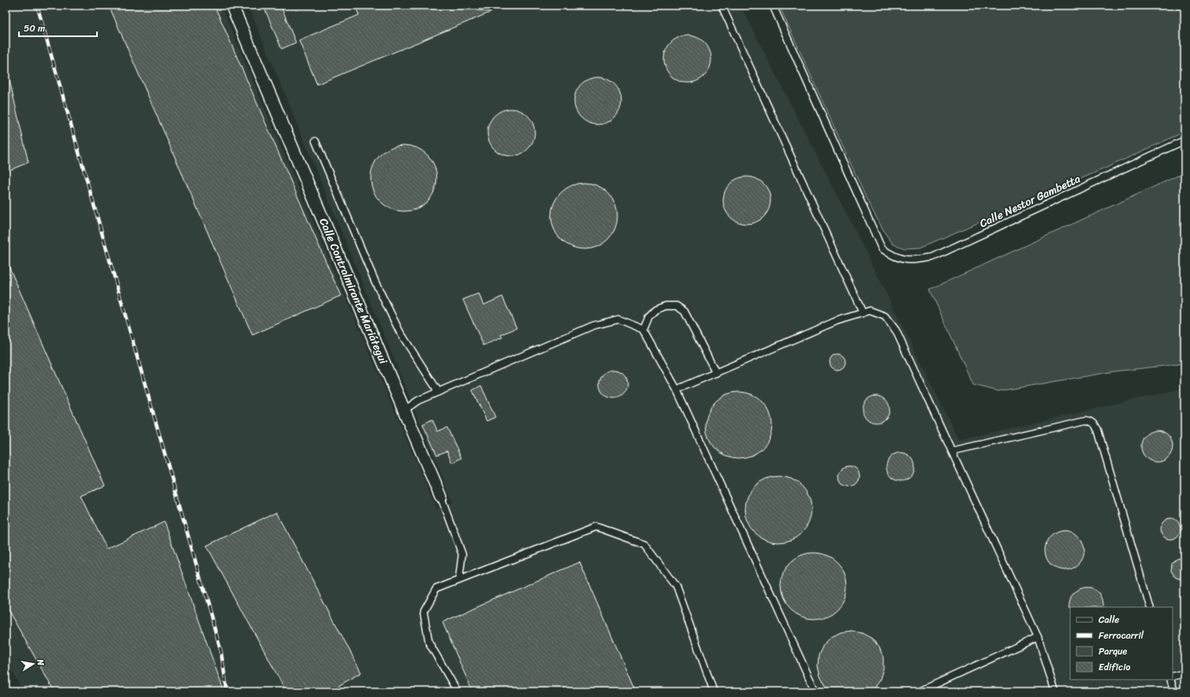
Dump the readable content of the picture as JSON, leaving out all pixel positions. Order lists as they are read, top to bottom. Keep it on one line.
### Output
{"streets":{"street":["Calle Contralmirante Mariátegui"],"lane":["Calle Nestor Gambetta"]},"legend":["Calle","Ferrocarril","Parque","Edificio"],"scale_bar":"50 m","north":"right"}
